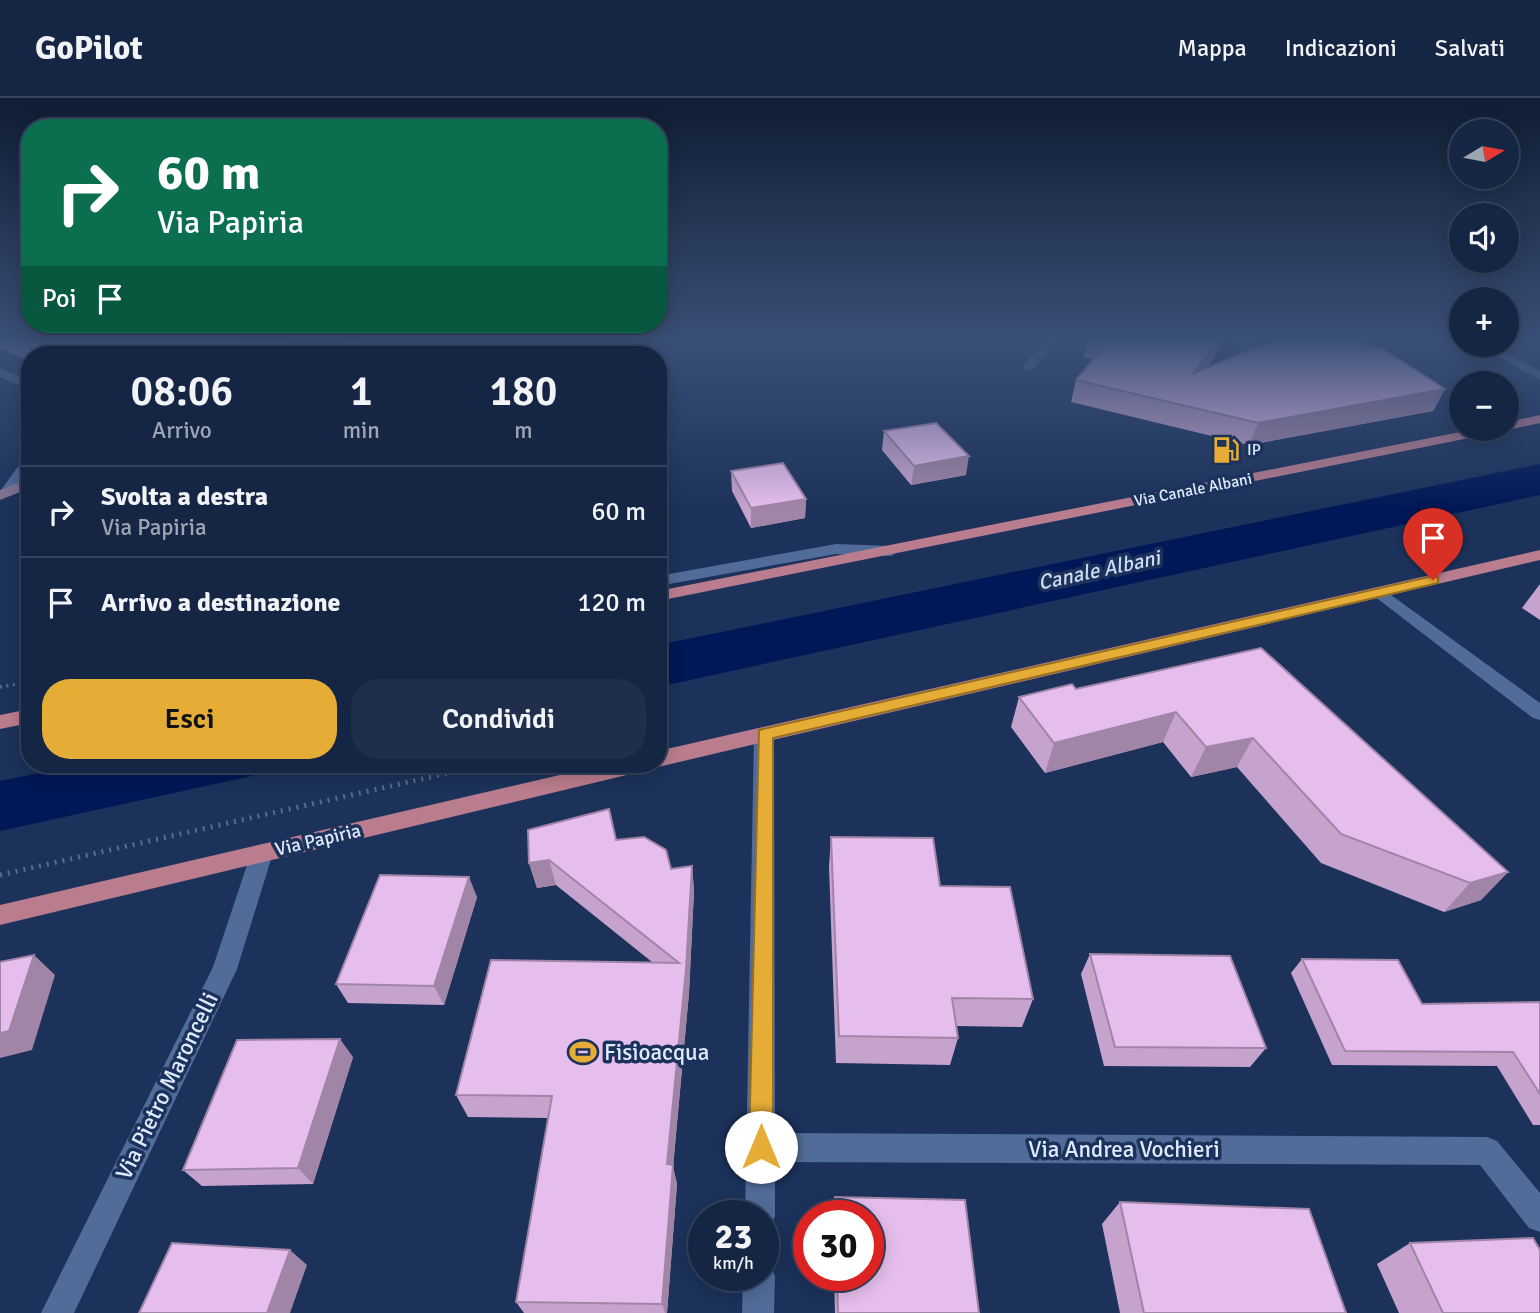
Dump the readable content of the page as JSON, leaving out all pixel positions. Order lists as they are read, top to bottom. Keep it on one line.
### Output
{"streets":{"main road":["Via Canale Albani","Via Papiria"],"street":["Via Pietro Maroncelli","Via Andrea Vochieri"]},"crossings":[["Via Papiria","Via Pietro Maroncelli"]],"water":["Canale Albani"],"places":{"fuel station":["IP"],"sports":["Fisioacqua"]},"north":"right","page":{"header":"GoPilot","nav":["Mappa","Indicazioni","Salvati"],"map_buttons":["+","−"],"turn":["60 m","Via Papiria"],"then":"Poi","eta":["08:06","Arrivo","1","min","180","m"],"list":[{"name":"Svolta a destra","note":"Via Papiria","value":"60 m"},{"name":"Arrivo a destinazione","value":"120 m"}],"buttons":["Esci","Condividi"],"speed":"23 km/h","limit":"30"}}
